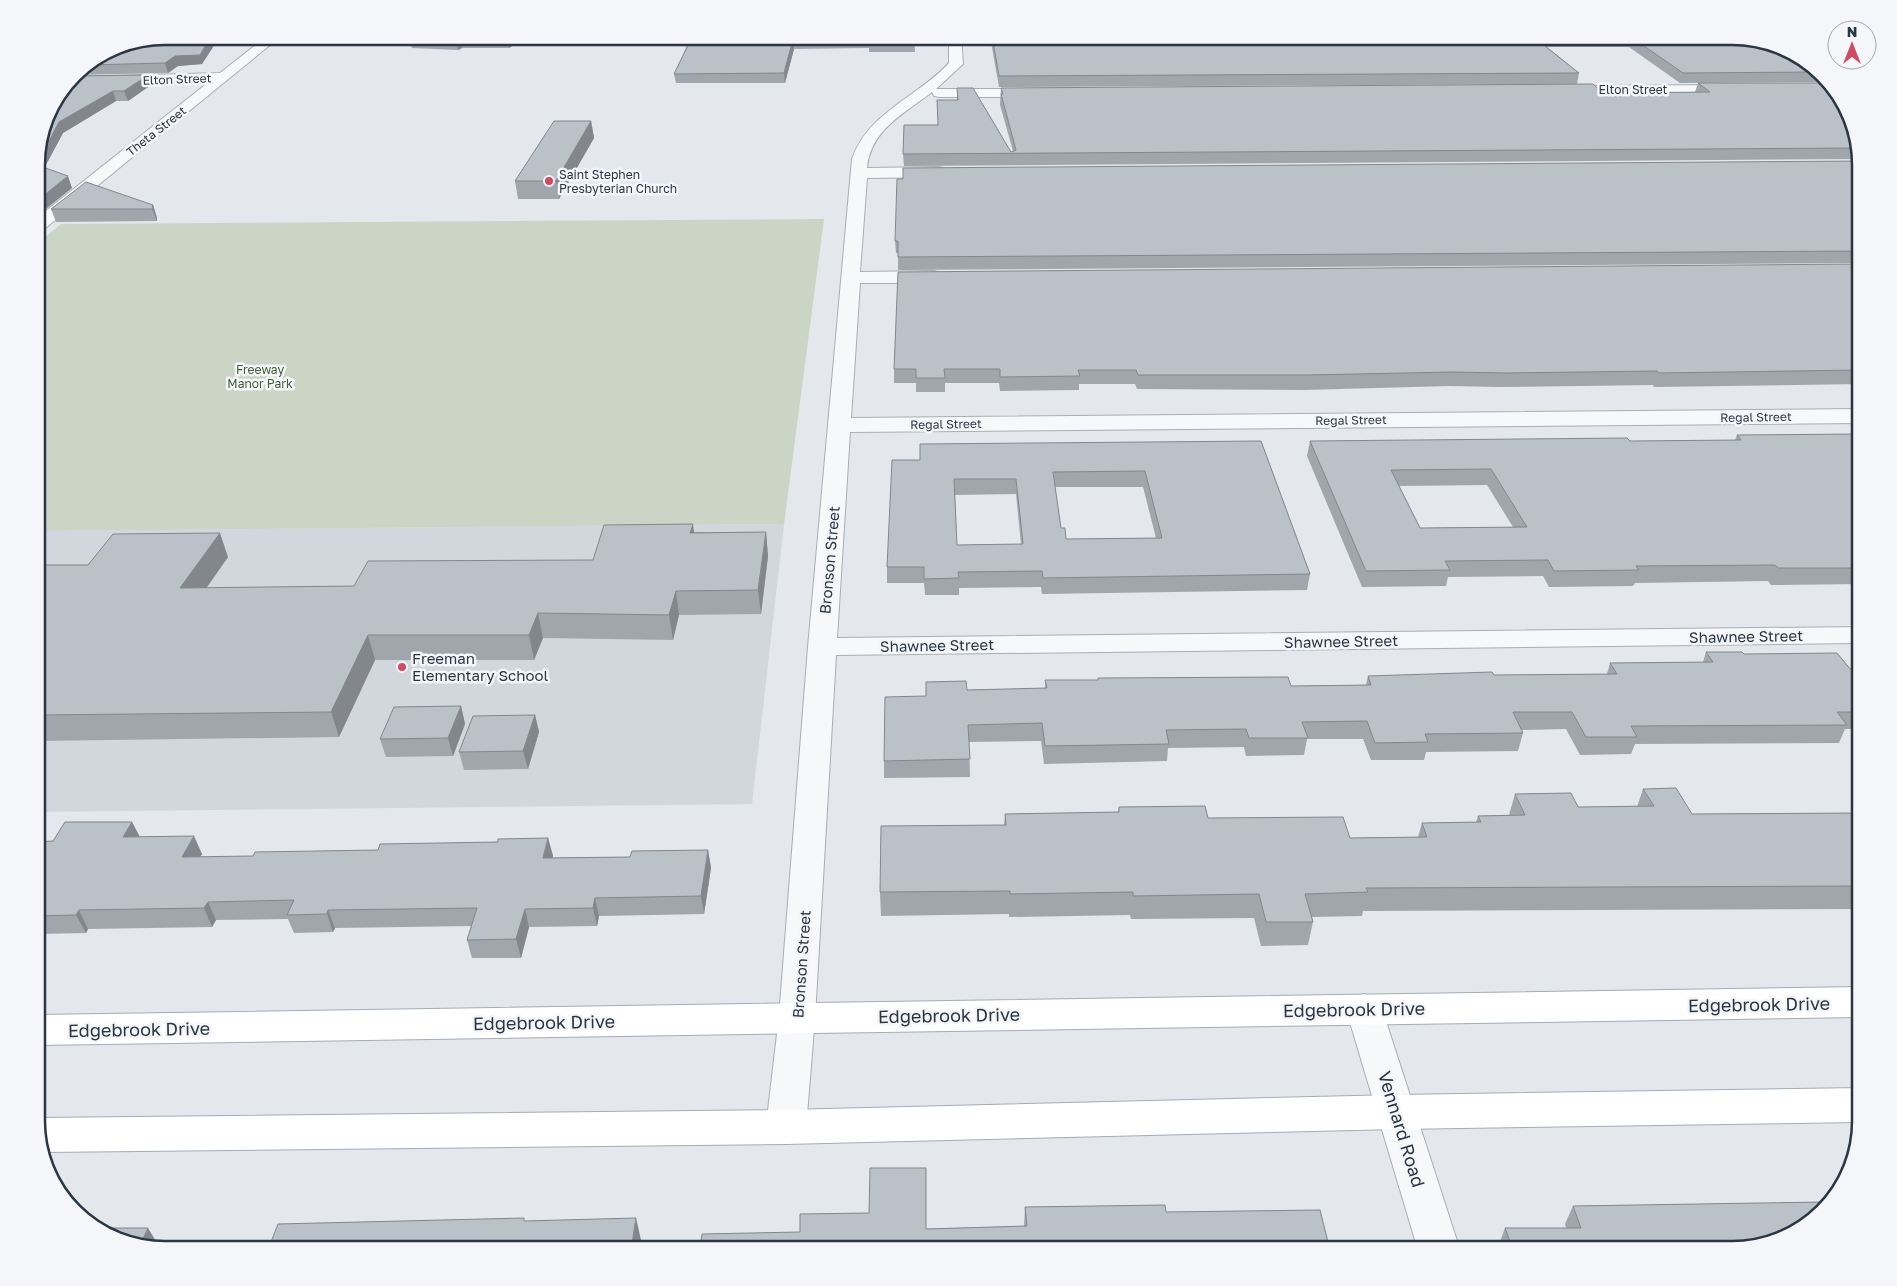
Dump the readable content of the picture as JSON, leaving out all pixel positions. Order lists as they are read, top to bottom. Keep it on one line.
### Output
{"streets":{"main road":["Edgebrook Drive"],"street":["Elton Street","Theta Street","Regal Street","Bronson Street","Shawnee Street","Vennard Road"]},"crossings":[["Elton Street","Theta Street"],["Regal Street","Bronson Street"],["Bronson Street","Shawnee Street"],["Bronson Street","Edgebrook Drive"],["Edgebrook Drive","Vennard Road"]],"parks":["Freeway Manor Park"],"places":["Saint Stephen Presbyterian Church","Freeman Elementary School"],"north":"top"}
